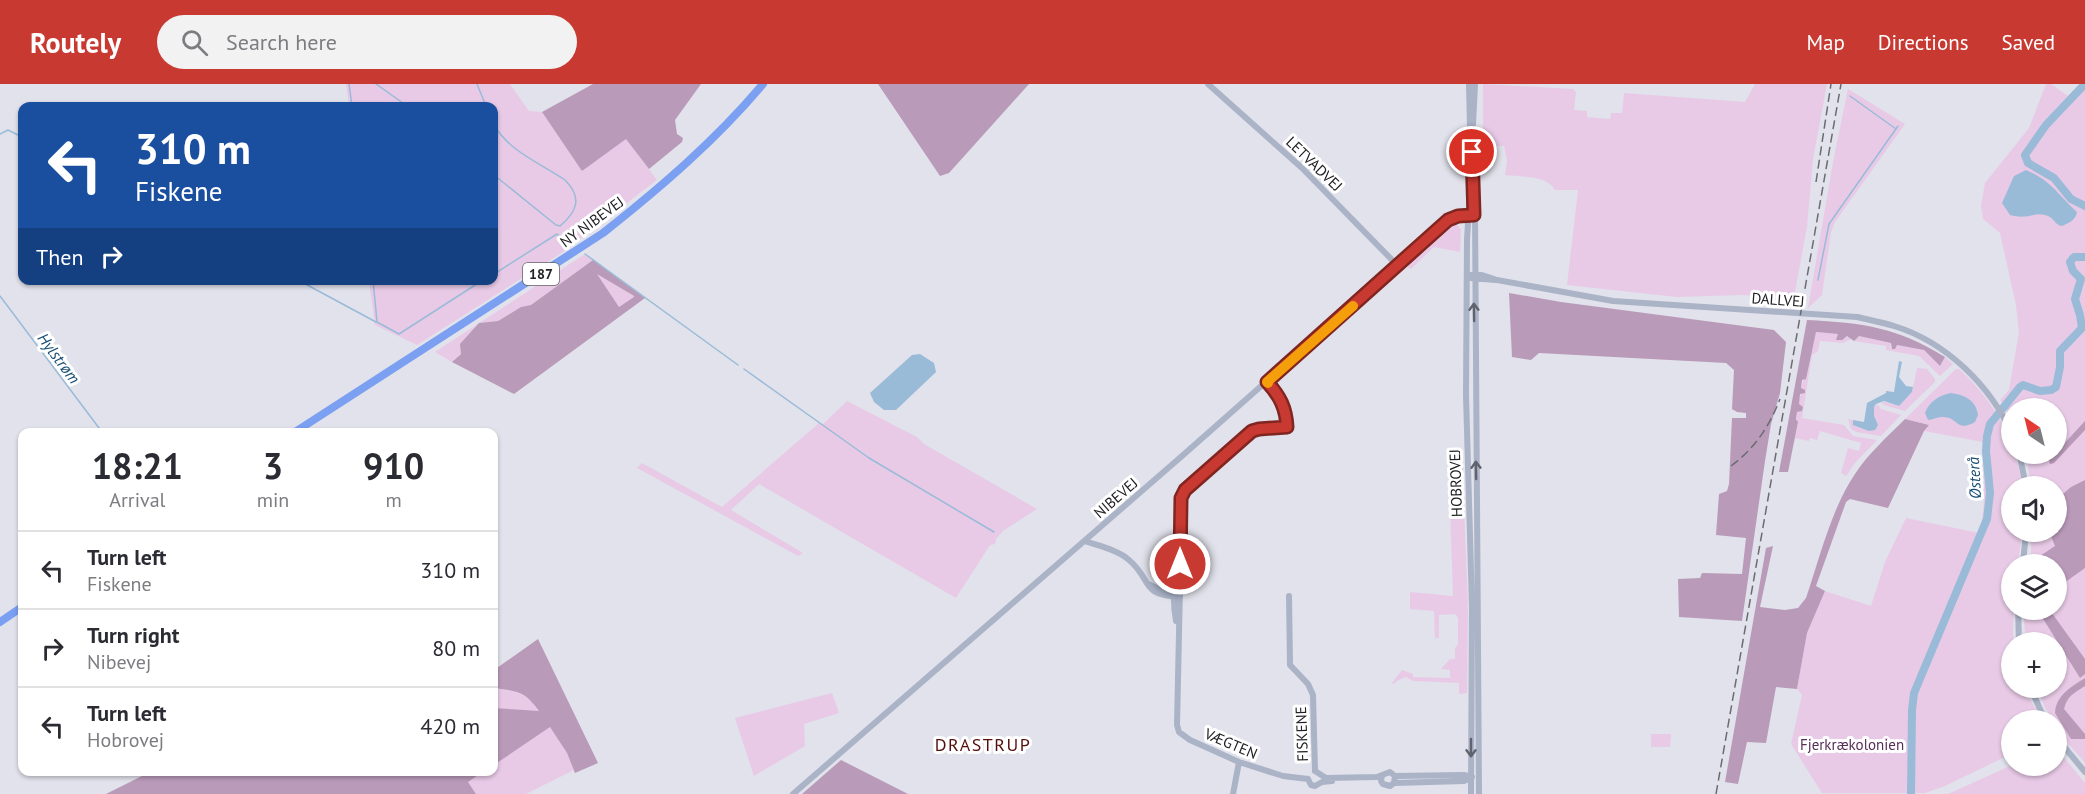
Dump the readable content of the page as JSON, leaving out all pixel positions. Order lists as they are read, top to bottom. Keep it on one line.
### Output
{"streets":{"highway":["NY NIBEVEJ","187"],"street":["LETVADVEJ","DALLVEJ","HOBROVEJ","NIBEVEJ","FISKENE","VÆGTEN"]},"crossings":[["LETVADVEJ","NIBEVEJ"],["DALLVEJ","HOBROVEJ"],["HOBROVEJ","NIBEVEJ"],["FISKENE","VÆGTEN"]],"districts":["DRASTRUP"],"water":["Hylstrøm","Østerå"],"parks":["Fjerkrækolonien"],"north":"top left","page":{"header":"Routely","search":"Search here","nav":["Map","Directions","Saved"],"turn":["310 m","Fiskene"],"then":"Then","map_buttons":["+","−"],"eta":["18:21","Arrival","3","min","910","m"],"list":[{"name":"Turn left","note":"Fiskene","value":"310 m"},{"name":"Turn right","note":"Nibevej","value":"80 m"},{"name":"Turn left","note":"Hobrovej","value":"420 m"}]}}
